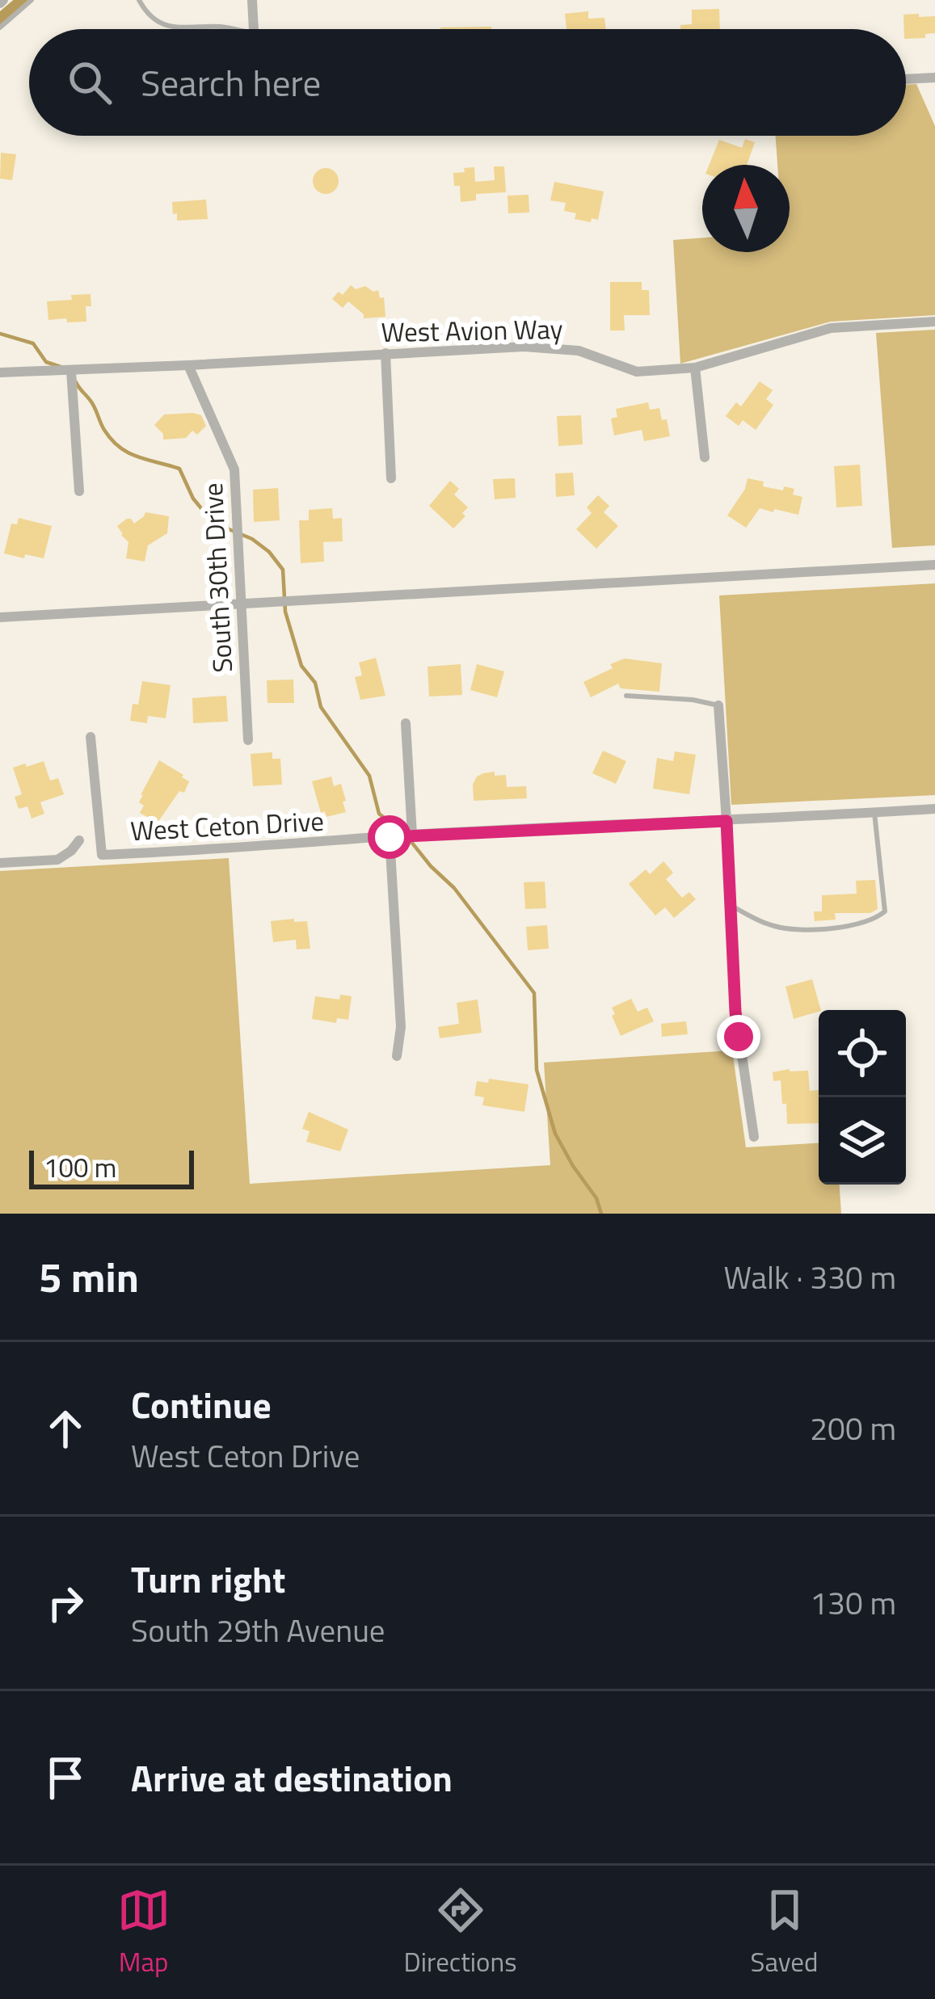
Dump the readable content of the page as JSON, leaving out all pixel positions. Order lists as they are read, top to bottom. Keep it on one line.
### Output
{"streets":{"street":["West Avion Way","South 30th Drive","West Ceton Drive"]},"crossings":[["West Avion Way","South 30th Drive"]],"scale_bar":"100 m","north":"top","page":{"search":"Search here","scale":"100 m","heading":["5 min","Walk · 330 m"],"list":[["Continue","West Ceton Drive","200 m"],["Turn right","South 29th Avenue","130 m"],"Arrive at destination"],"nav":["Map","Directions","Saved"]}}
